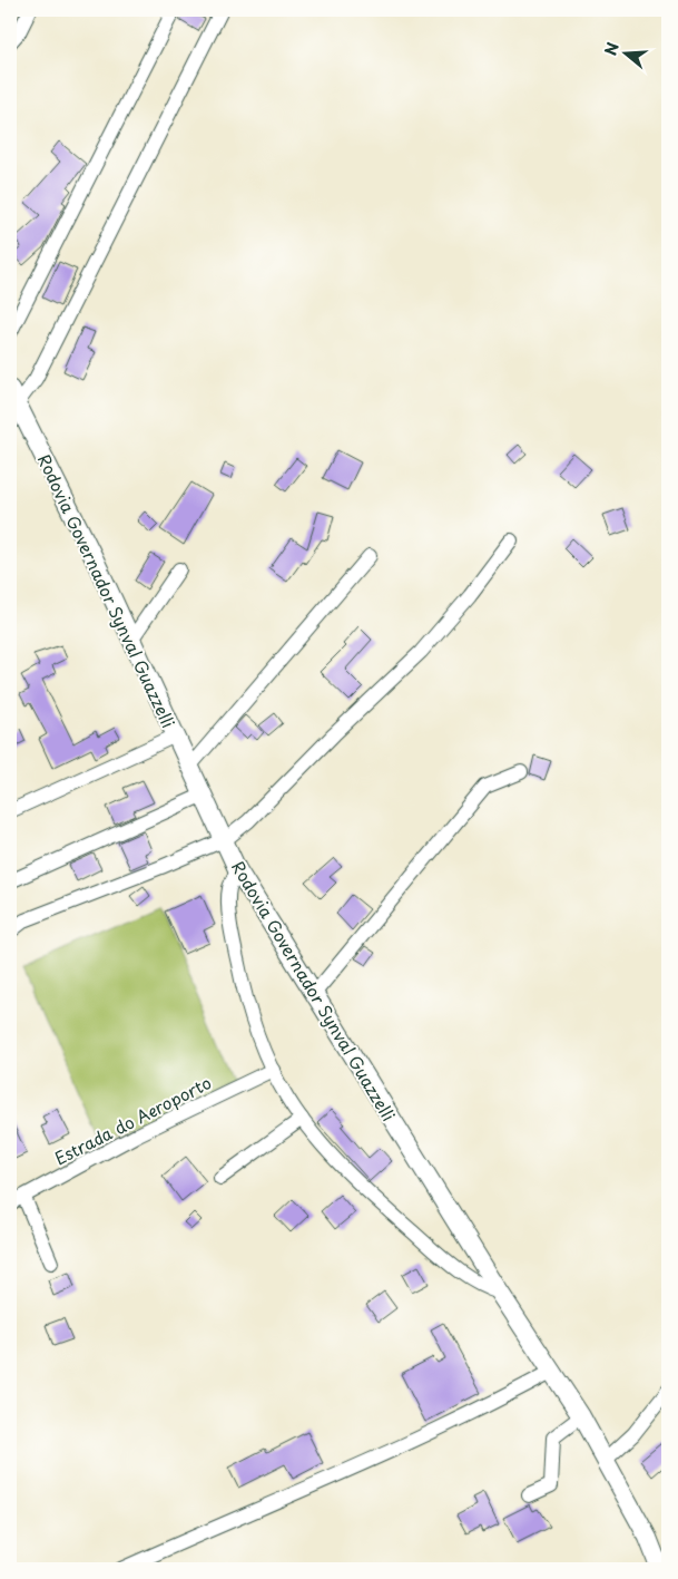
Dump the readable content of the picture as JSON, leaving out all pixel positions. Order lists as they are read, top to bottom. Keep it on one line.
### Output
{"streets":{"main road":["Rodovia Governador Synval Guazzelli"],"street":["Estrada do Aeroporto"]},"north":"left"}
